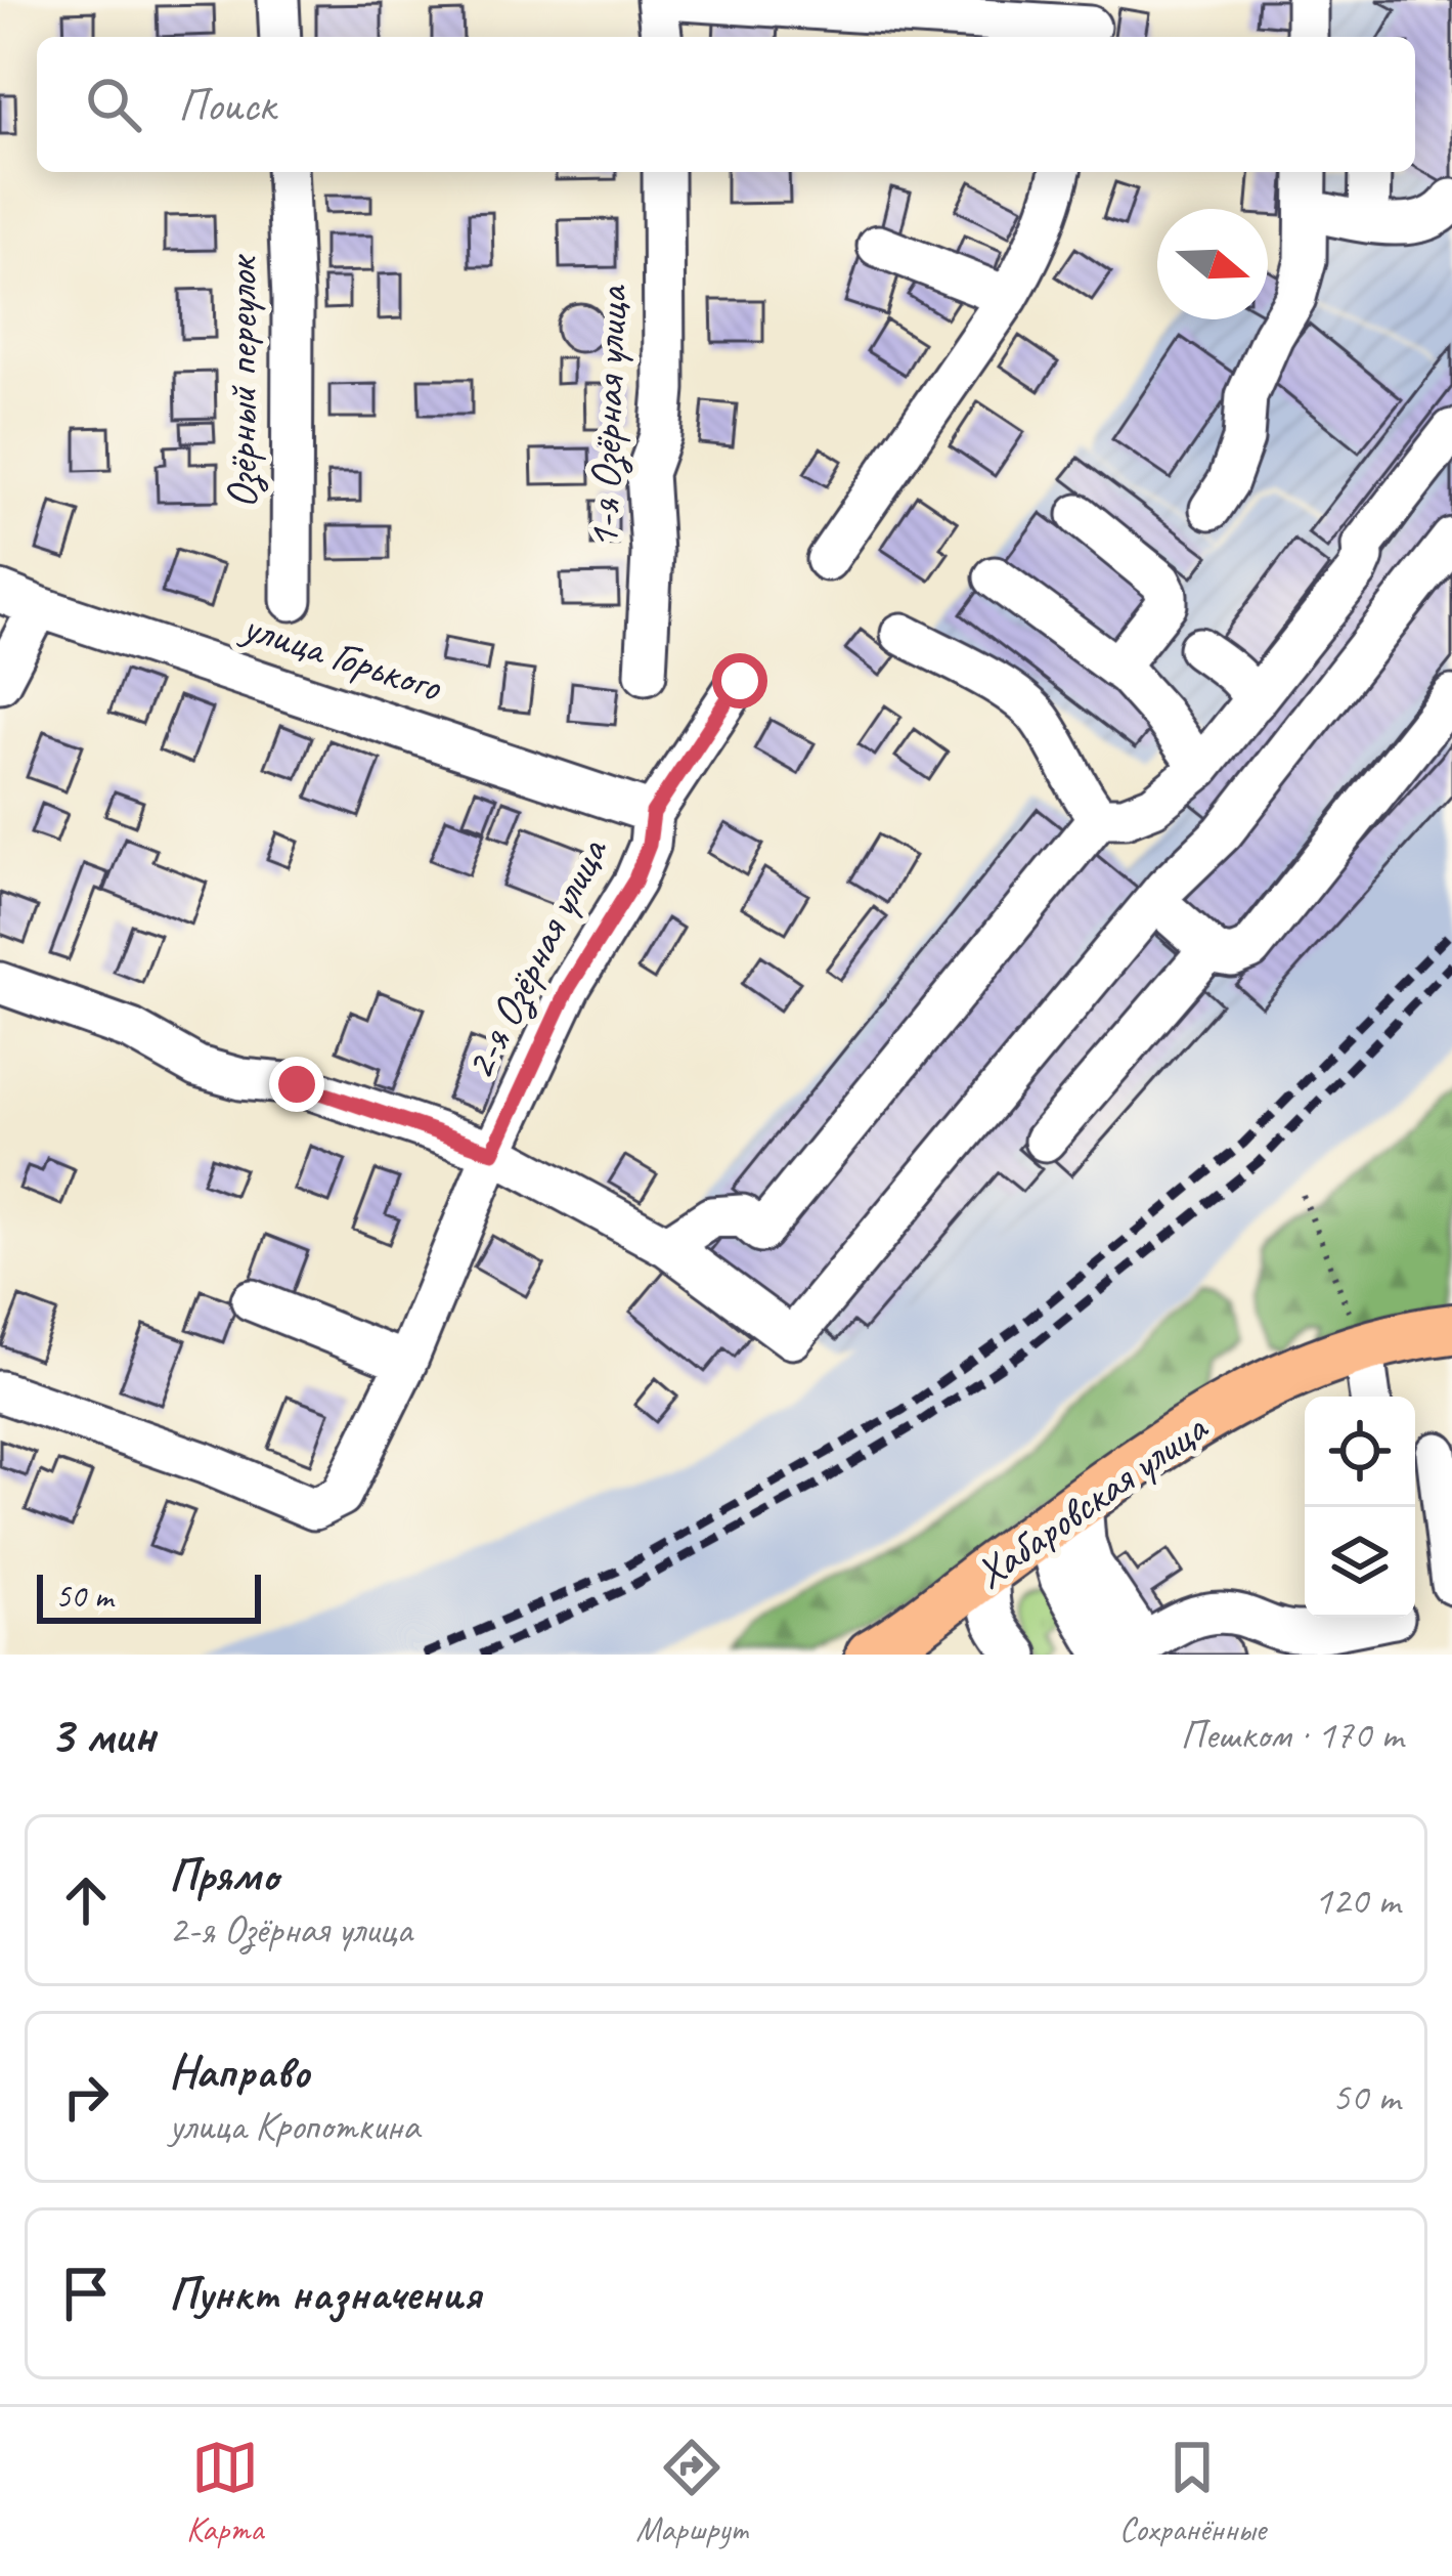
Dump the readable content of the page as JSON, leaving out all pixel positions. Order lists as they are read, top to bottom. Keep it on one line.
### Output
{"streets":{"main road":["Хабаровская улица"],"street":["Озёрный переулок","1-я Озёрная улица","улица Горького","2-я Озёрная улица"]},"crossings":[["улица Горького","2-я Озёрная улица"]],"scale_bar":"50 m","north":"right","page":{"search":"Поиск","scale":"50 m","heading":["3 мин","Пешком · 170 m"],"list":[["Прямо","2-я Озёрная улица","120 m"],["Направо","улица Кропоткина","50 m"],"Пункт назначения"],"nav":["Карта","Маршрут","Сохранённые"]}}
